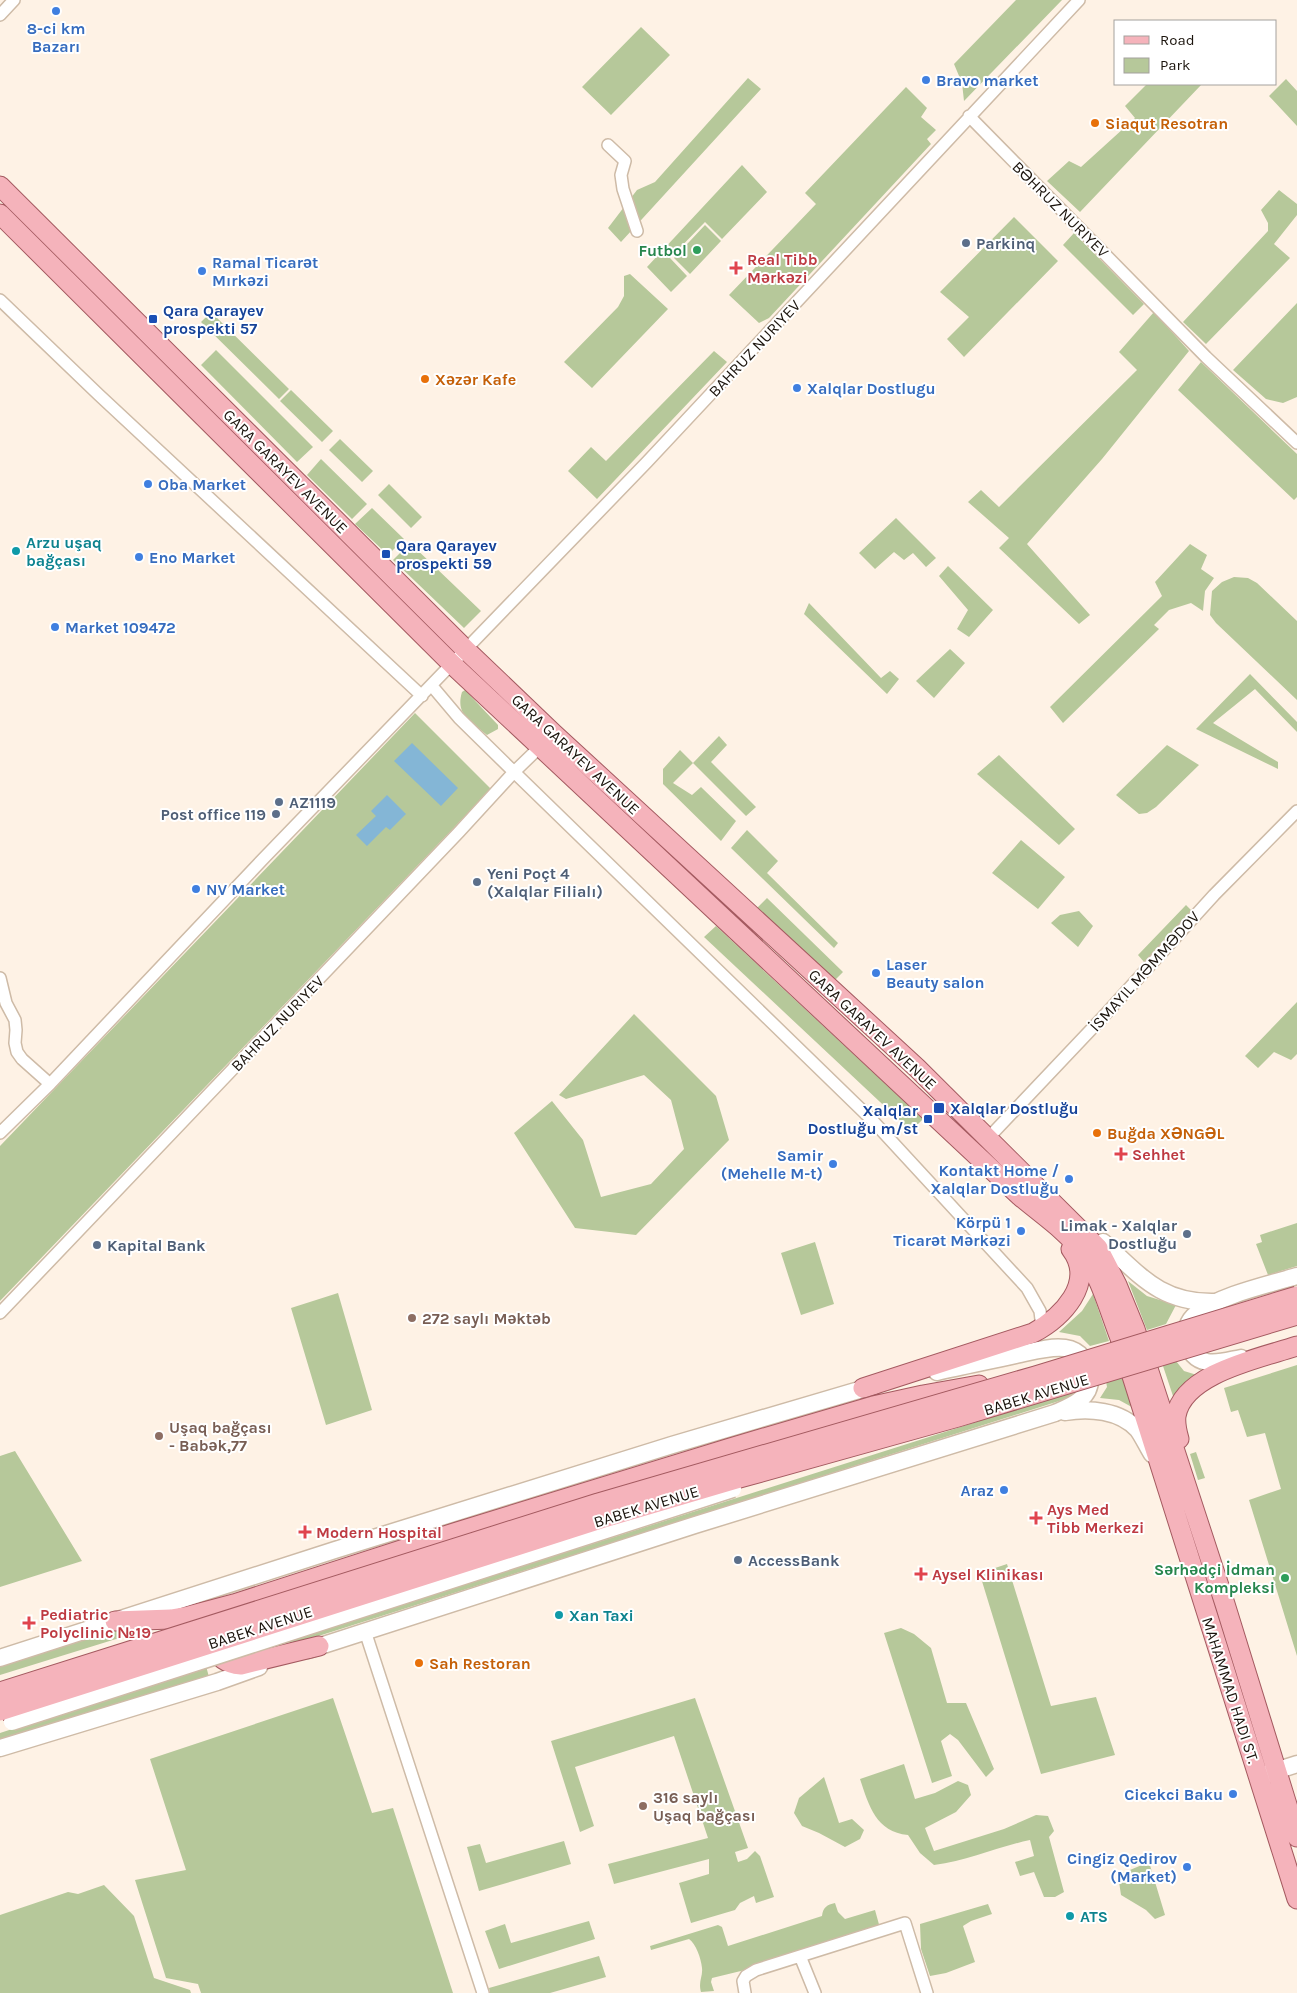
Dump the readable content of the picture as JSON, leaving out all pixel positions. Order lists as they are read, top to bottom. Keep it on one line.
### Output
{"streets":{"main road":["GARA GARAYEV AVENUE","BABEK AVENUE","MAHAMMAD HADI ST."],"street":["BƏHRUZ NURIYEV","BAHRUZ NURIYEV"]},"crossings":[["BƏHRUZ NURIYEV","BAHRUZ NURIYEV"],["BAHRUZ NURIYEV","GARA GARAYEV AVENUE"],["GARA GARAYEV AVENUE","MAHAMMAD HADI ST."]],"places":{"other":["8-ci km Bazarı","Bravo market","Siaqut Resotran","Parkinq","Futbol","Ramal Ticarət Mırkəzi","Xəzər Kafe","Xalqlar Dostlugu","Oba Market","Arzu uşaq bağçası","Eno Market","Market 109472","AZ1119","Post office 119","Yeni Poçt 4 (Xalqlar Filialı)","NV Market","Laser Beauty salon","Buğda XƏNGƏL","Samir (Mehelle M-t)","Kontakt Home / Xalqlar Dostluğu","Körpü 1 Ticarət Mərkəzi","Limak - Xalqlar Dostluğu","Kapital Bank","272 saylı Məktəb","Uşaq bağçası - Babək,77","Araz","AccessBank","Sərhədçi İdman Kompleksi","Xan Taxi","Sah Restoran","Cicekci Baku","316 saylı Uşaq bağçası","Cingiz Qedirov (Market)","ATS"],"health":["Real Tibb Mərkəzi","Sehhet","Ays Med Tibb Merkezi","Modern Hospital","Aysel Klinikası","Pediatric Polyclinic №19"],"transit":["Qara Qarayev prospekti 57","Qara Qarayev prospekti 59","Xalqlar Dostluğu","Xalqlar Dostluğu m/st"]},"legend":["Road","Park"]}
